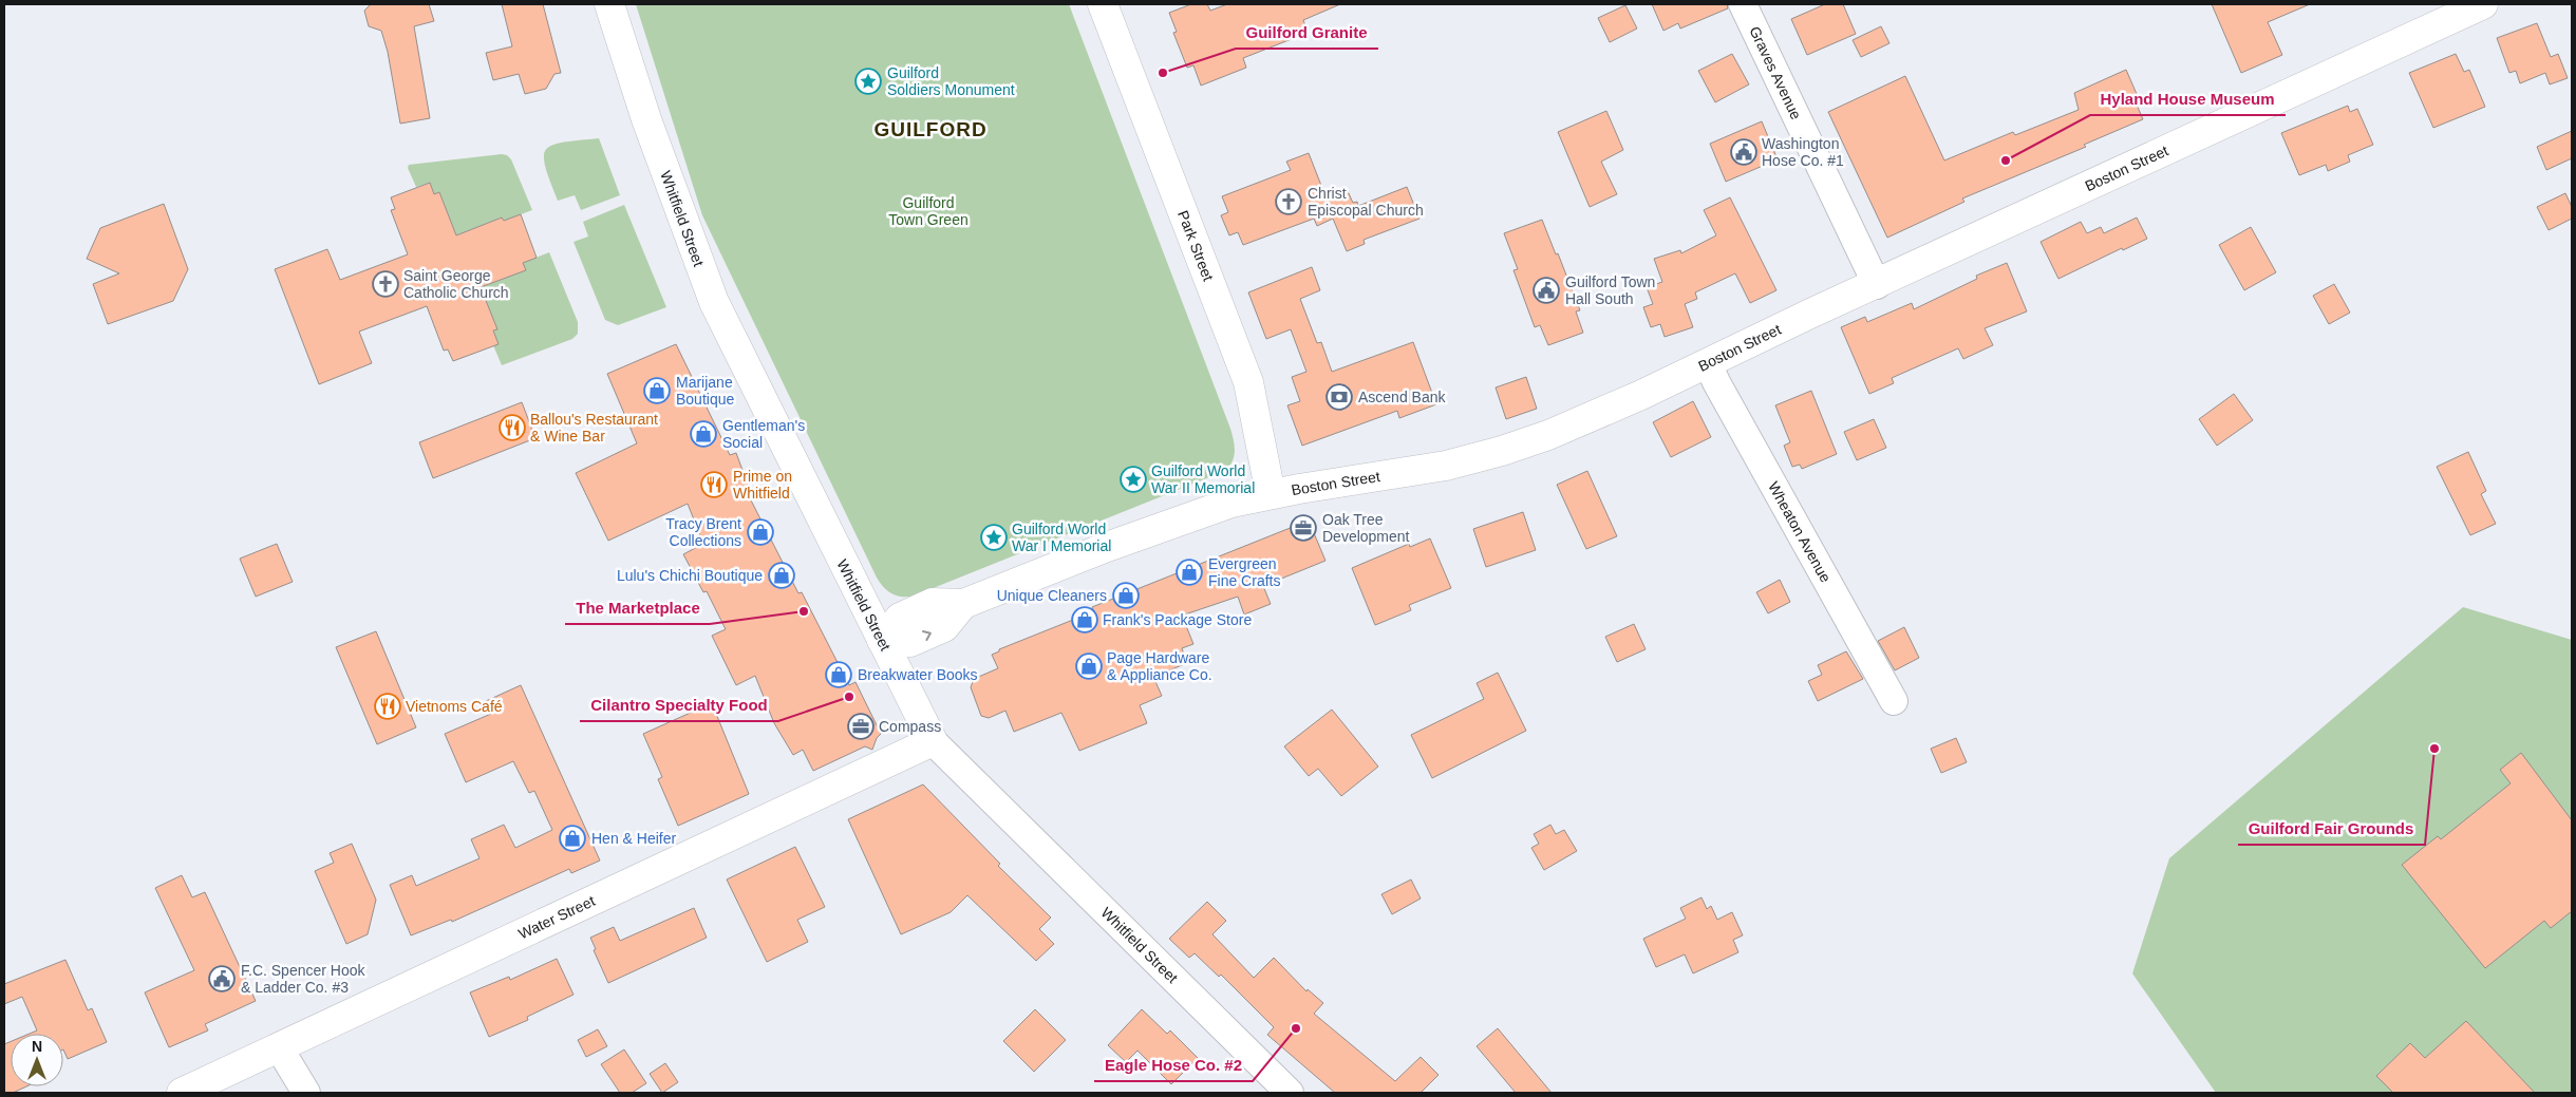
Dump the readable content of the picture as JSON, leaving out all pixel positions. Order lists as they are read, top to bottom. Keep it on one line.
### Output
{"streets":{"main road":["Boston Street","Whitfield Street","Park Street","Water Street"],"street":["Graves Avenue","Wheaton Avenue"]},"crossings":[["Graves Avenue","Boston Street"],["Boston Street","Whitfield Street"],["Boston Street","Park Street"],["Boston Street","Wheaton Avenue"],["Whitfield Street","Water Street"]],"districts":["GUILFORD"],"parks":["Guilford Town Green"],"places":{"other":["Guilford Granite","Hyland House Museum","The Marketplace","Cilantro Specialty Food","Guilford Fair Grounds","Eagle Hose Co. #2"],"place":["Guilford Soldiers Monument","Guilford World War II Memorial","Guilford World War I Memorial"],"public building":["Washington Hose Co. #1","Guilford Town Hall South","F.C. Spencer Hook & Ladder Co. #3"],"church":["Christ Episcopal Church","Saint George Catholic Church"],"shop":["Marijane Boutique","Gentleman's Social","Tracy Brent Collections","Evergreen Fine Crafts","Lulu's Chichi Boutique","Unique Cleaners","Frank's Package Store","Page Hardware & Appliance Co.","Breakwater Books","Hen & Heifer"],"bank":["Ascend Bank"],"restaurant":["Ballou's Restaurant & Wine Bar","Prime on Whitfield","Vietnoms Café"],"office":["Oak Tree Development","Compass"]},"north":"top"}
